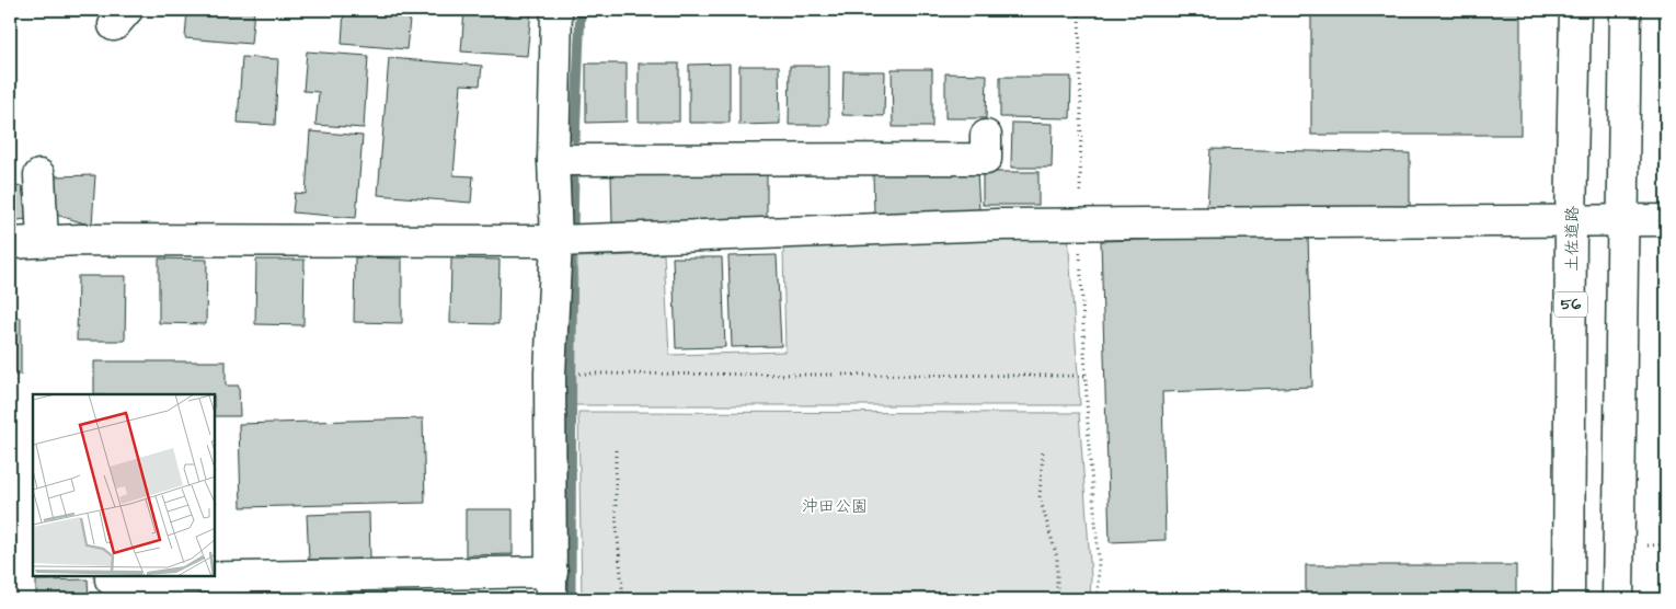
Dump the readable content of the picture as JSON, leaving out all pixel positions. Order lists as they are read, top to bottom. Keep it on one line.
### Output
{"streets":{"main road":["土佐道路","56"]},"parks":["沖田公園"]}
